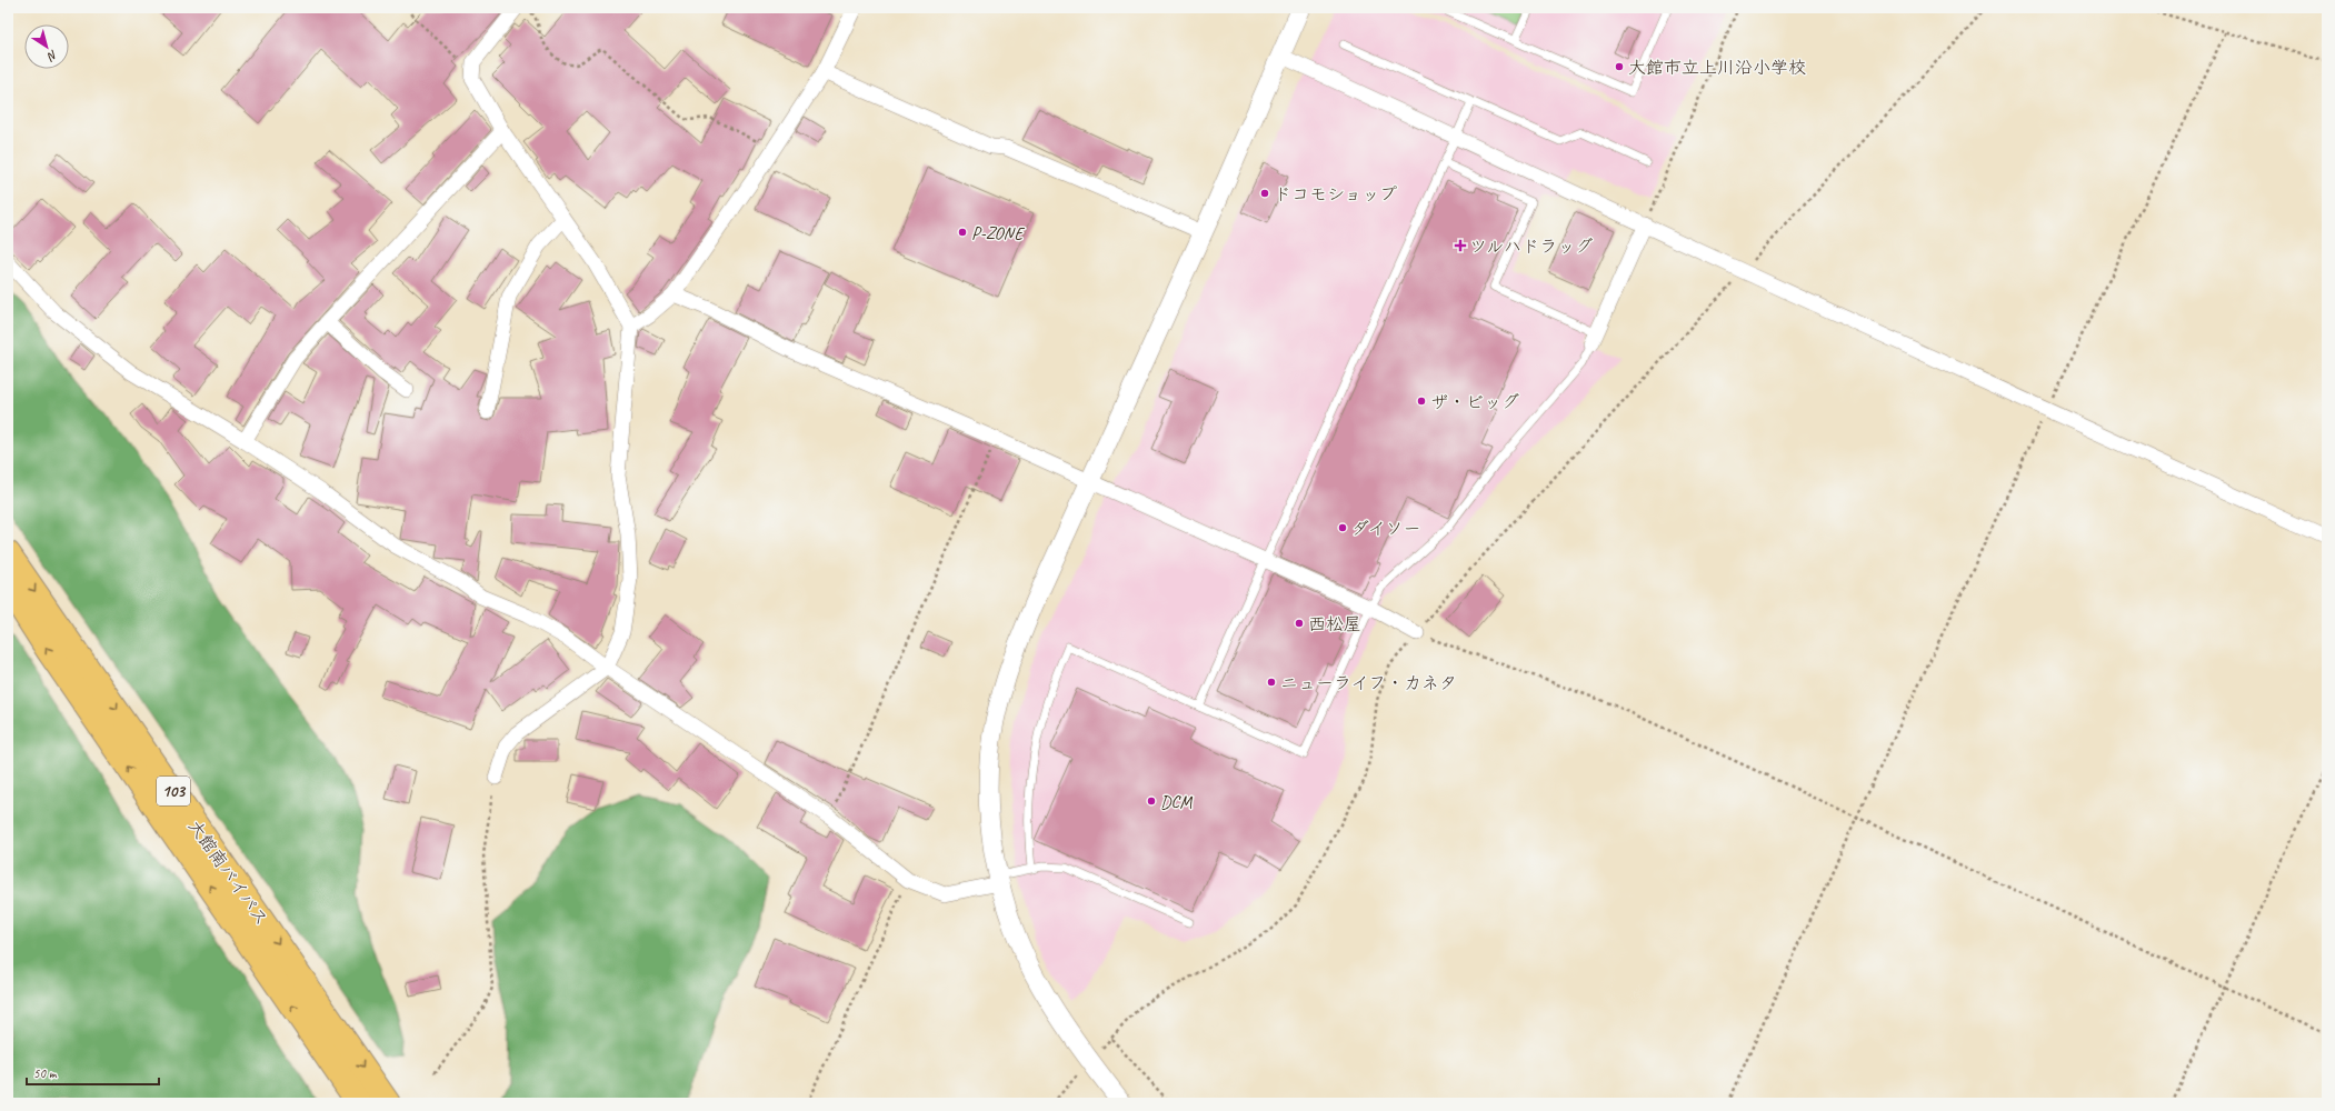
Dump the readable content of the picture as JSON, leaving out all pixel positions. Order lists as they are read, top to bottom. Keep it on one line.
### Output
{"streets":{"highway":["103","大館南バイパス"]},"places":{"other":["大館市立上川沿小学校","ドコモショップ","P-ZONE","ザ・ビッグ","ダイソー","西松屋","ニューライフ・カネタ","DCM"],"health":["ツルハドラッグ"]},"scale_bar":"50 m","north":"bottom right"}
